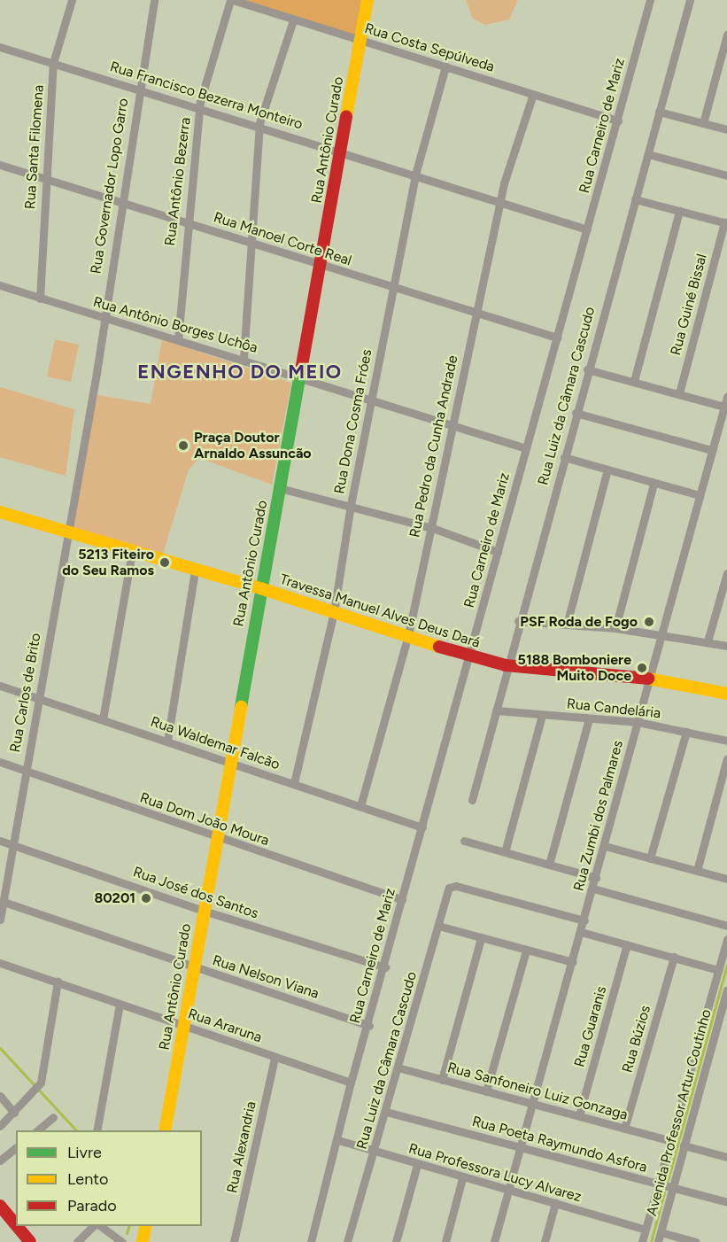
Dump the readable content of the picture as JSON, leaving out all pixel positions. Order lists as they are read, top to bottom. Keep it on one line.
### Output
{"streets":{"street":["Rua Costa Sepúlveda","Rua Francisco Bezerra Monteiro","Rua Carneiro de Mariz","Rua Antônio Curado","Rua Santa Filomena","Rua Antônio Bezerra","Rua Governador Lopo Garro","Rua Manoel Corte Real","Rua Guiné Bissal","Rua Antônio Borges Uchôa","Rua Luiz da Câmara Cascudo","Rua Dona Cosma Fróes","Rua Pedro da Cunha Andrade","Travessa Manuel Alves Deus Dará","Rua Carlos de Brito","Rua Candelária","Rua Waldemar Falcão","Rua Zumbi dos Palmares","Rua Dom João Moura","Rua José dos Santos","Rua Nelson Viana","Rua Araruna","Rua Guaranis","Rua Búzios","Rua Sanfoneiro Luiz Gonzaga","Avenida Professor Artur Coutinho","Rua Poeta Raymundo Asfora","Rua Alexandria","Rua Professora Lucy Alvarez"]},"crossings":[["Rua Costa Sepúlveda","Rua Carneiro de Mariz"],["Rua Costa Sepúlveda","Rua Antônio Curado"],["Rua Costa Sepúlveda","Rua Antônio Bezerra"],["Rua Costa Sepúlveda","Rua Dona Cosma Fróes"],["Rua Costa Sepúlveda","Rua Pedro da Cunha Andrade"],["Rua Francisco Bezerra Monteiro","Rua Carneiro de Mariz"],["Rua Francisco Bezerra Monteiro","Rua Antônio Curado"],["Rua Francisco Bezerra Monteiro","Rua Santa Filomena"],["Rua Francisco Bezerra Monteiro","Rua Antônio Bezerra"],["Rua Francisco Bezerra Monteiro","Rua Governador Lopo Garro"],["Rua Francisco Bezerra Monteiro","Rua Dona Cosma Fróes"],["Rua Francisco Bezerra Monteiro","Rua Pedro da Cunha Andrade"],["Rua Carneiro de Mariz","Rua Manoel Corte Real"],["Rua Carneiro de Mariz","Rua Antônio Borges Uchôa"],["Rua Carneiro de Mariz","Travessa Manuel Alves Deus Dará"],["Rua Carneiro de Mariz","Rua Waldemar Falcão"],["Rua Carneiro de Mariz","Rua Dom João Moura"],["Rua Carneiro de Mariz","Rua José dos Santos"],["Rua Carneiro de Mariz","Rua Nelson Viana"],["Rua Carneiro de Mariz","Rua Araruna"],["Rua Carneiro de Mariz","Rua Professora Lucy Alvarez"],["Rua Antônio Curado","Rua Manoel Corte Real"],["Rua Antônio Curado","Rua Antônio Borges Uchôa"],["Rua Antônio Curado","Travessa Manuel Alves Deus Dará"],["Rua Antônio Curado","Rua Waldemar Falcão"],["Rua Antônio Curado","Rua Dom João Moura"],["Rua Antônio Curado","Rua José dos Santos"],["Rua Antônio Curado","Rua Nelson Viana"],["Rua Antônio Curado","Rua Araruna"],["Rua Santa Filomena","Rua Manoel Corte Real"],["Rua Santa Filomena","Rua Antônio Borges Uchôa"],["Rua Antônio Bezerra","Rua Manoel Corte Real"],["Rua Antônio Bezerra","Rua Antônio Borges Uchôa"],["Rua Governador Lopo Garro","Rua Manoel Corte Real"],["Rua Governador Lopo Garro","Rua Antônio Borges Uchôa"],["Rua Governador Lopo Garro","Travessa Manuel Alves Deus Dará"],["Rua Governador Lopo Garro","Rua Carlos de Brito"],["Rua Manoel Corte Real","Rua Dona Cosma Fróes"],["Rua Manoel Corte Real","Rua Pedro da Cunha Andrade"],["Rua Antônio Borges Uchôa","Rua Dona Cosma Fróes"],["Rua Antônio Borges Uchôa","Rua Pedro da Cunha Andrade"],["Rua Luiz da Câmara Cascudo","Travessa Manuel Alves Deus Dará"],["Rua Luiz da Câmara Cascudo","Rua Candelária"],["Rua Luiz da Câmara Cascudo","Rua Zumbi dos Palmares"],["Rua Luiz da Câmara Cascudo","Rua Sanfoneiro Luiz Gonzaga"],["Rua Luiz da Câmara Cascudo","Rua Poeta Raymundo Asfora"],["Rua Luiz da Câmara Cascudo","Rua Professora Lucy Alvarez"],["Rua Dona Cosma Fróes","Travessa Manuel Alves Deus Dará"],["Rua Dona Cosma Fróes","Rua Waldemar Falcão"],["Rua Pedro da Cunha Andrade","Travessa Manuel Alves Deus Dará"],["Rua Pedro da Cunha Andrade","Rua Waldemar Falcão"],["Travessa Manuel Alves Deus Dará","Rua Carlos de Brito"],["Travessa Manuel Alves Deus Dará","Rua Zumbi dos Palmares"],["Rua Carlos de Brito","Rua Waldemar Falcão"],["Rua Carlos de Brito","Rua Dom João Moura"],["Rua Carlos de Brito","Rua José dos Santos"],["Rua Carlos de Brito","Rua Nelson Viana"],["Rua Candelária","Rua Zumbi dos Palmares"],["Rua Zumbi dos Palmares","Rua Sanfoneiro Luiz Gonzaga"],["Rua Zumbi dos Palmares","Rua Poeta Raymundo Asfora"],["Rua Zumbi dos Palmares","Rua Professora Lucy Alvarez"],["Rua Araruna","Rua Alexandria"],["Rua Guaranis","Rua Sanfoneiro Luiz Gonzaga"],["Rua Búzios","Rua Sanfoneiro Luiz Gonzaga"],["Rua Sanfoneiro Luiz Gonzaga","Avenida Professor Artur Coutinho"],["Avenida Professor Artur Coutinho","Rua Poeta Raymundo Asfora"],["Avenida Professor Artur Coutinho","Rua Professora Lucy Alvarez"]],"districts":["ENGENHO DO MEIO"],"places":["Praça Doutor Arnaldo Assuncão","5213 Fiteiro do Seu Ramos","PSF Roda de Fogo","5188 Bomboniere Muito Doce","80201"],"legend":["Livre","Lento","Parado"]}
